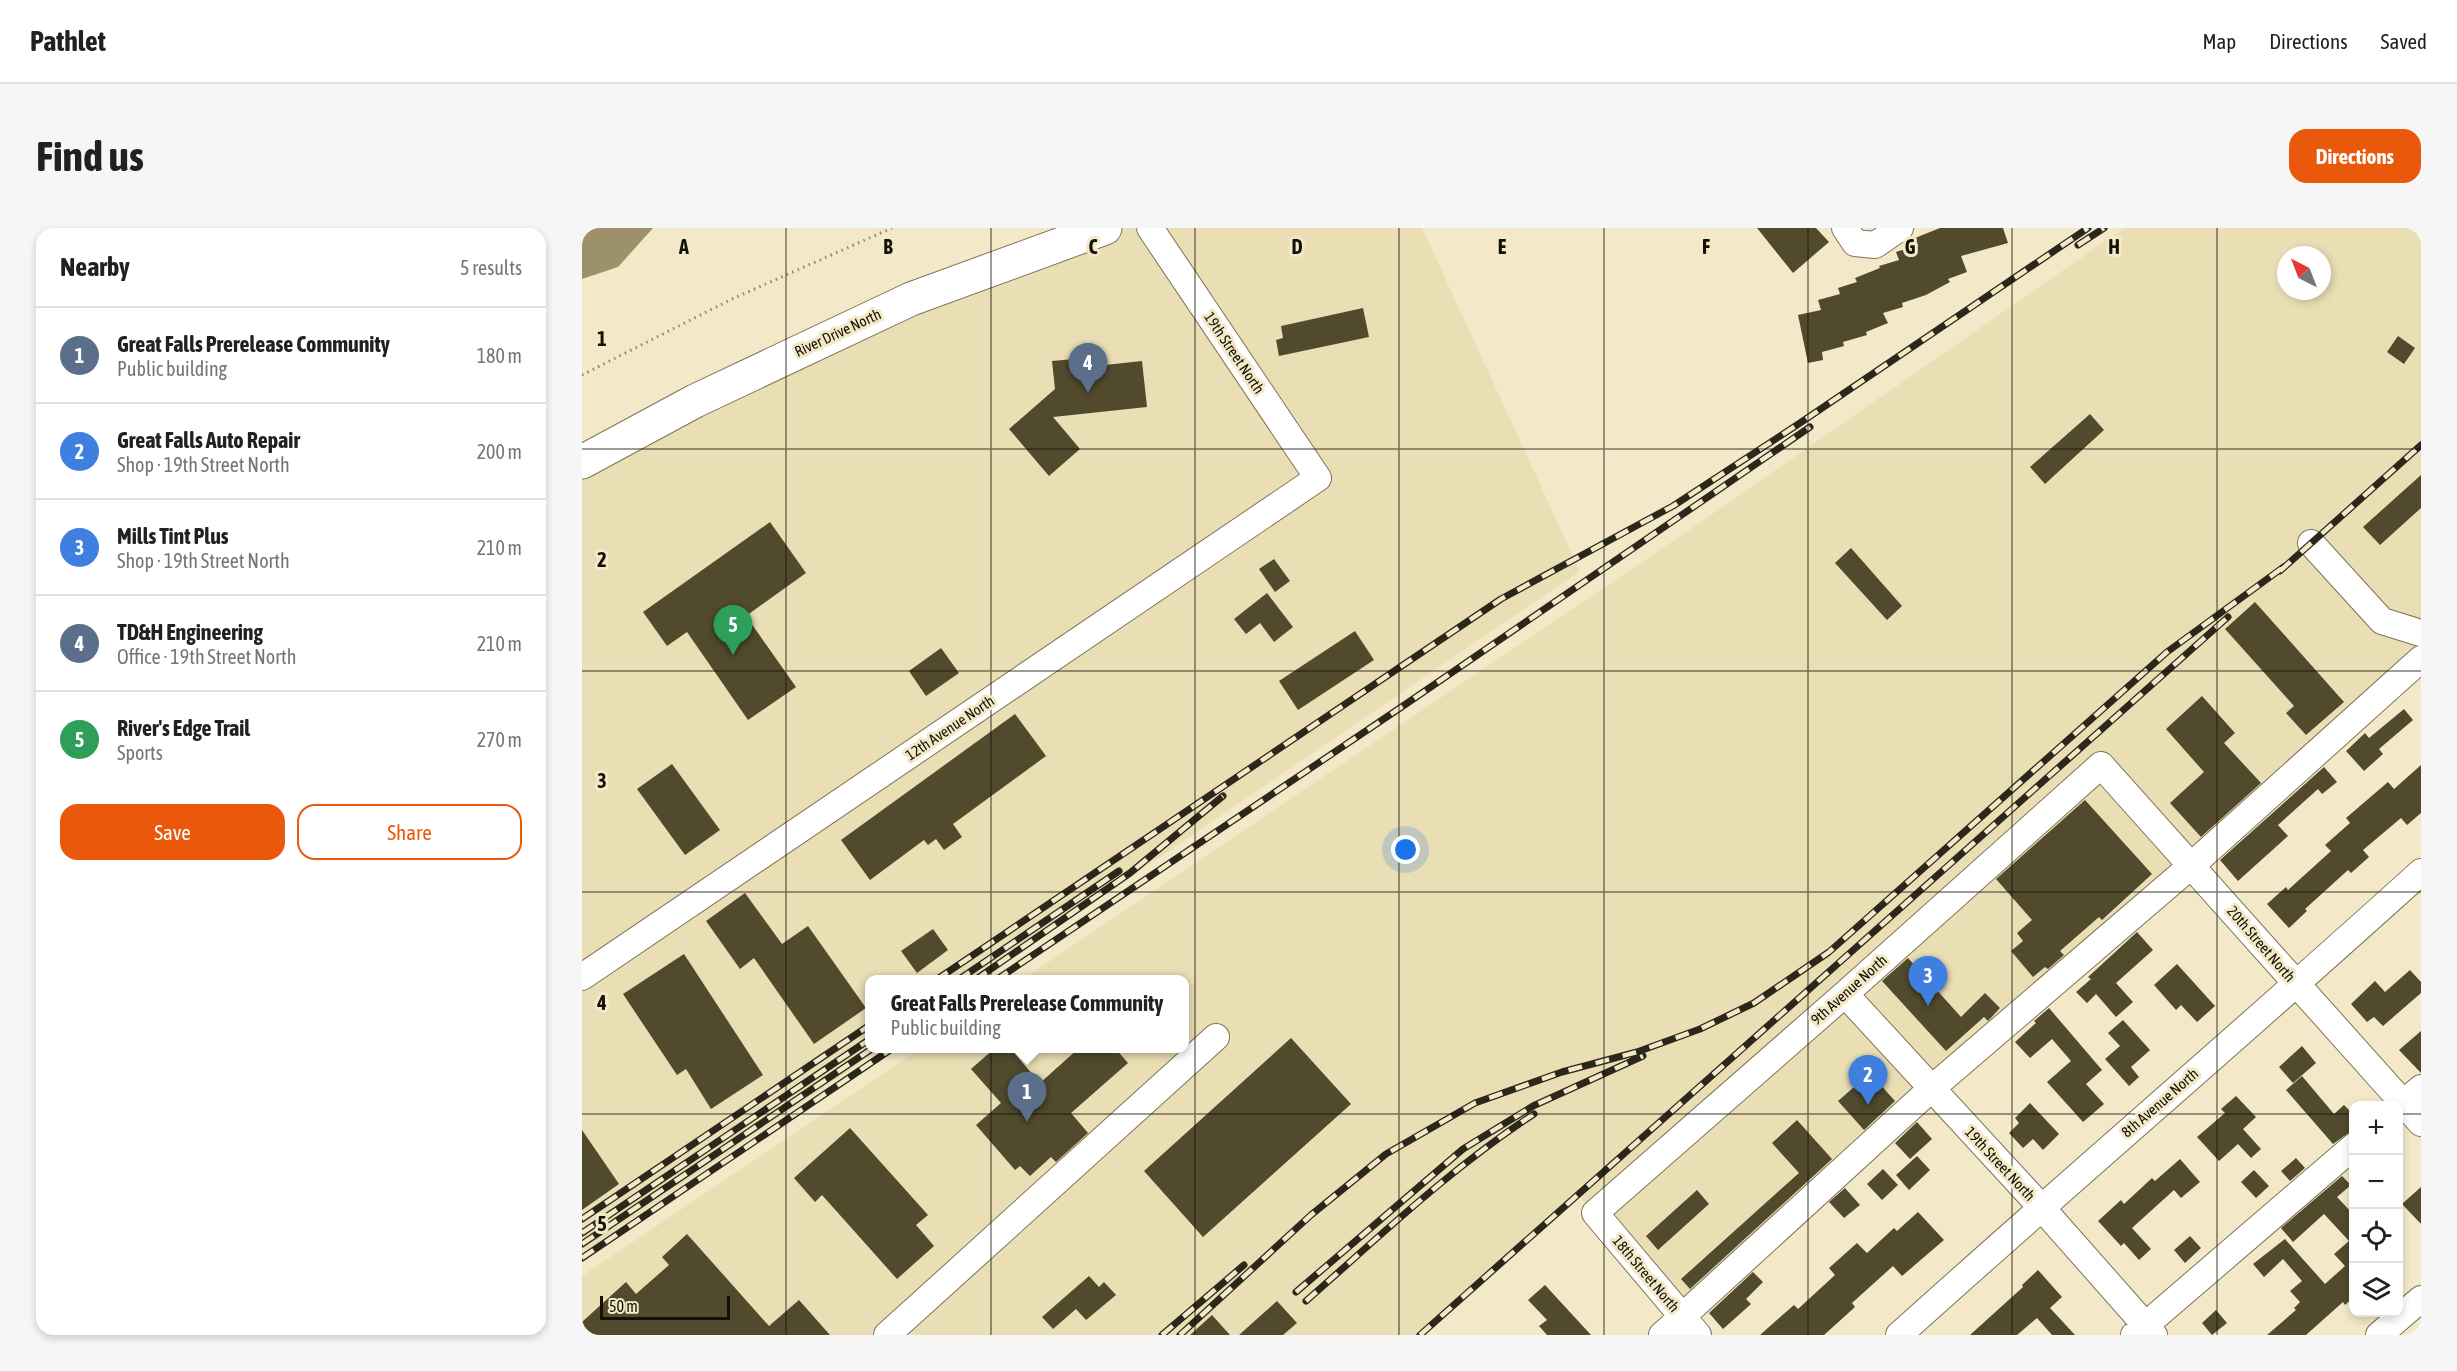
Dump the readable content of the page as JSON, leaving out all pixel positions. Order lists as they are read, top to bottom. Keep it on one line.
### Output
{"streets":{"main road":["River Drive North"],"street":["19th Street North","12th Avenue North","20th Street North","9th Avenue North","8th Avenue North","18th Street North"]},"crossings":[["19th Street North","12th Avenue North"],["19th Street North","9th Avenue North"],["19th Street North","8th Avenue North"],["20th Street North","9th Avenue North"],["20th Street North","8th Avenue North"],["9th Avenue North","18th Street North"]],"scale_bar":"50 m","north":"top left","page":{"header":"Pathlet","nav":["Map","Directions","Saved"],"buttons":["Directions",["Save","Share"]],"title":"Find us","heading":["Nearby","5 results"],"list":[{"mark":"1","name":"Great Falls Prerelease Community","note":"Public building","value":"180 m"},{"mark":"2","name":"Great Falls Auto Repair","note":"Shop · 19th Street North","value":"200 m"},{"mark":"3","name":"Mills Tint Plus","note":"Shop · 19th Street North","value":"210 m"},{"mark":"4","name":"TD&H Engineering","note":"Office · 19th Street North","value":"210 m"},{"mark":"5","name":"River's Edge Trail","note":"Sports","value":"270 m"}],"pins":["4","5","3","2","1"],"popup":["Great Falls Prerelease Community","Public building"],"map_buttons":["+","−"],"scale":"50 m"},"grid":{"columns":["A","B","C","D","E","F","G","H"],"rows":["1","2","3","4","5"]}}
